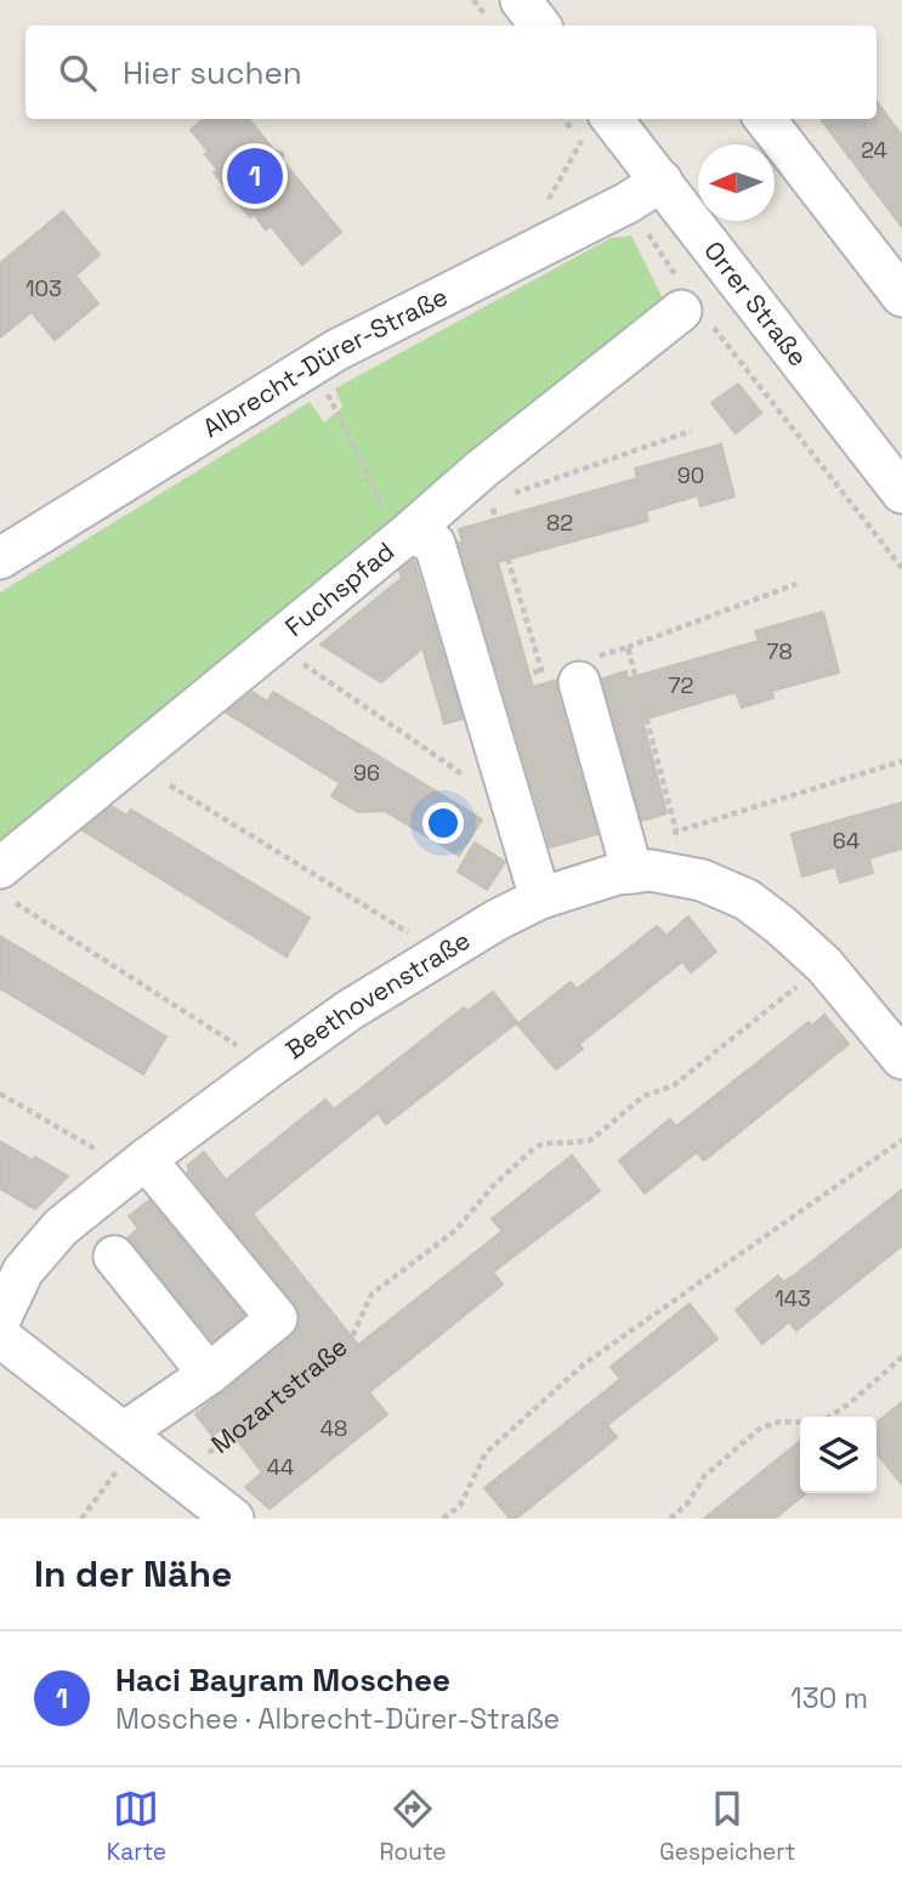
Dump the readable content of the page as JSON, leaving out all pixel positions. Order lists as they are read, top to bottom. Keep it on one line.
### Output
{"streets":{"street":["Orrer Straße","Albrecht-Dürer-Straße","Fuchspfad","Beethovenstraße"],"path":["Mozartstraße"]},"crossings":[["Orrer Straße","Albrecht-Dürer-Straße"],["Beethovenstraße","Mozartstraße"]],"house_numbers":["24","103","90","82","78","72","96","64","143","48","44"],"north":"left","page":{"search":"Hier suchen","pins":"1","heading":"In der Nähe","list":[{"mark":"1","name":"Haci Bayram Moschee","note":"Moschee · Albrecht-Dürer-Straße","value":"130 m"}],"nav":["Karte","Route","Gespeichert"]}}
